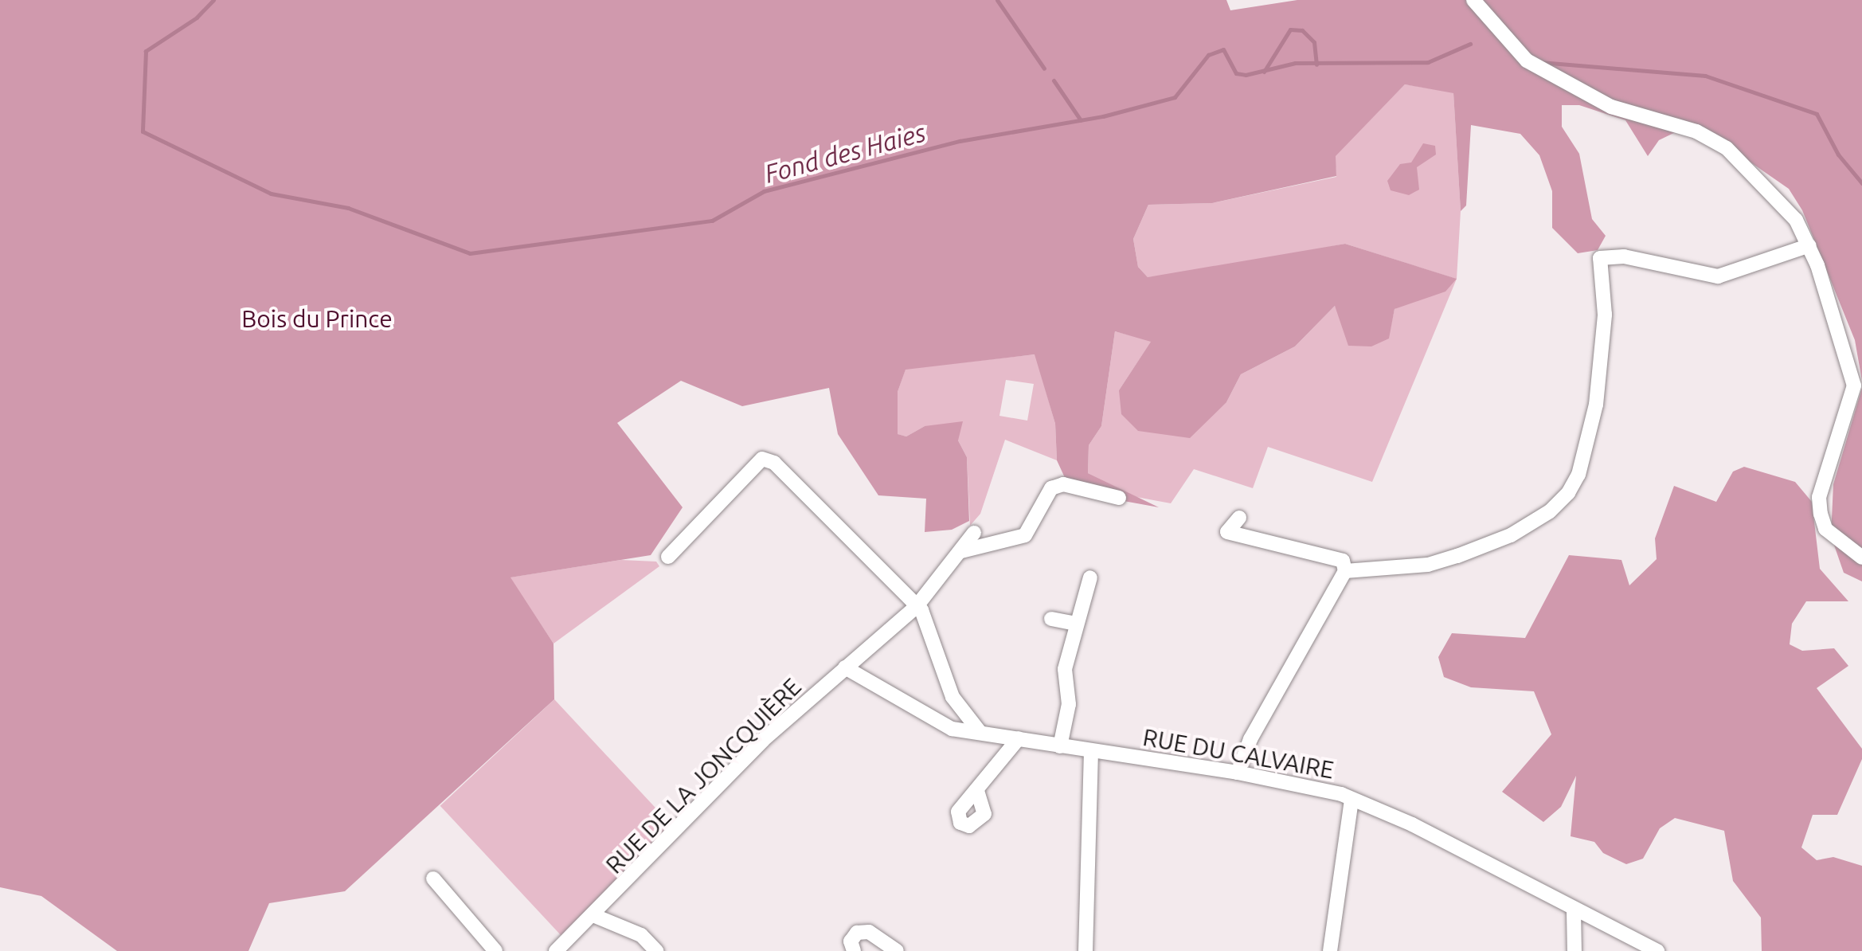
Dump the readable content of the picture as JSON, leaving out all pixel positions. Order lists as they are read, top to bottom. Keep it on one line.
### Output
{"streets":{"street":["RUE DU CALVAIRE","RUE DE LA JONCQUIÈRE"]},"crossings":[["RUE DU CALVAIRE","RUE DE LA JONCQUIÈRE"]],"water":["Fond des Haies"],"parks":["Bois du Prince"]}
